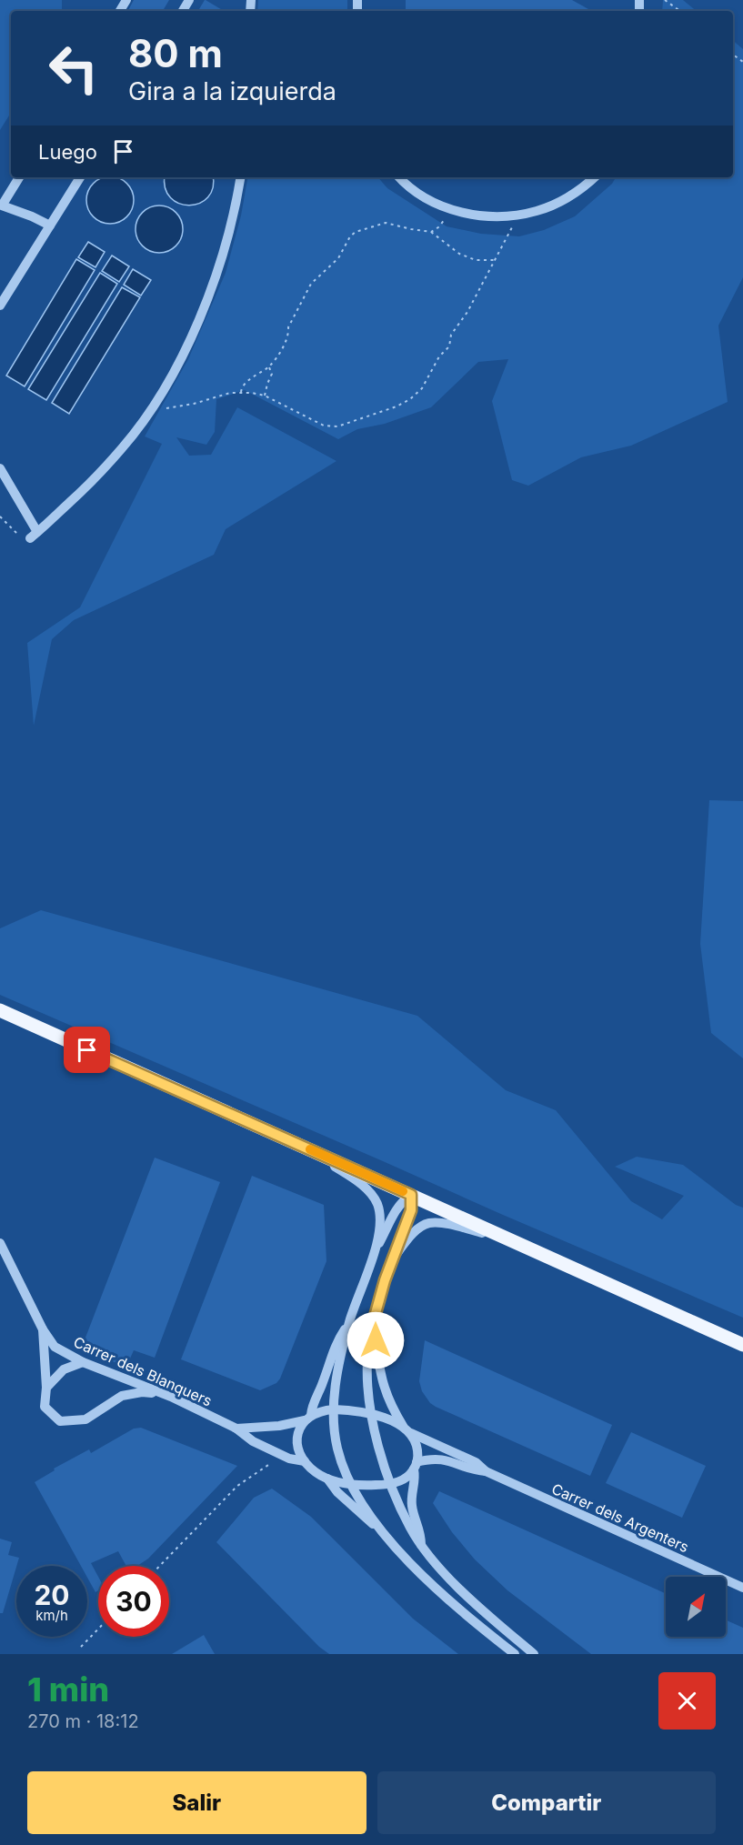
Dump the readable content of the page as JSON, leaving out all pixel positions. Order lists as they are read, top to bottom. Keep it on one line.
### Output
{"streets":{"street":["Carrer dels Blanquers","Carrer dels Argenters"]},"crossings":[["Carrer dels Blanquers","Carrer dels Argenters"]],"north":"top right","page":{"turn":["80 m","Gira a la izquierda"],"then":"Luego","speed":"20 km/h","limit":"30","heading":["1 min","270 m · 18:12"],"buttons":["Salir","Compartir"]}}
